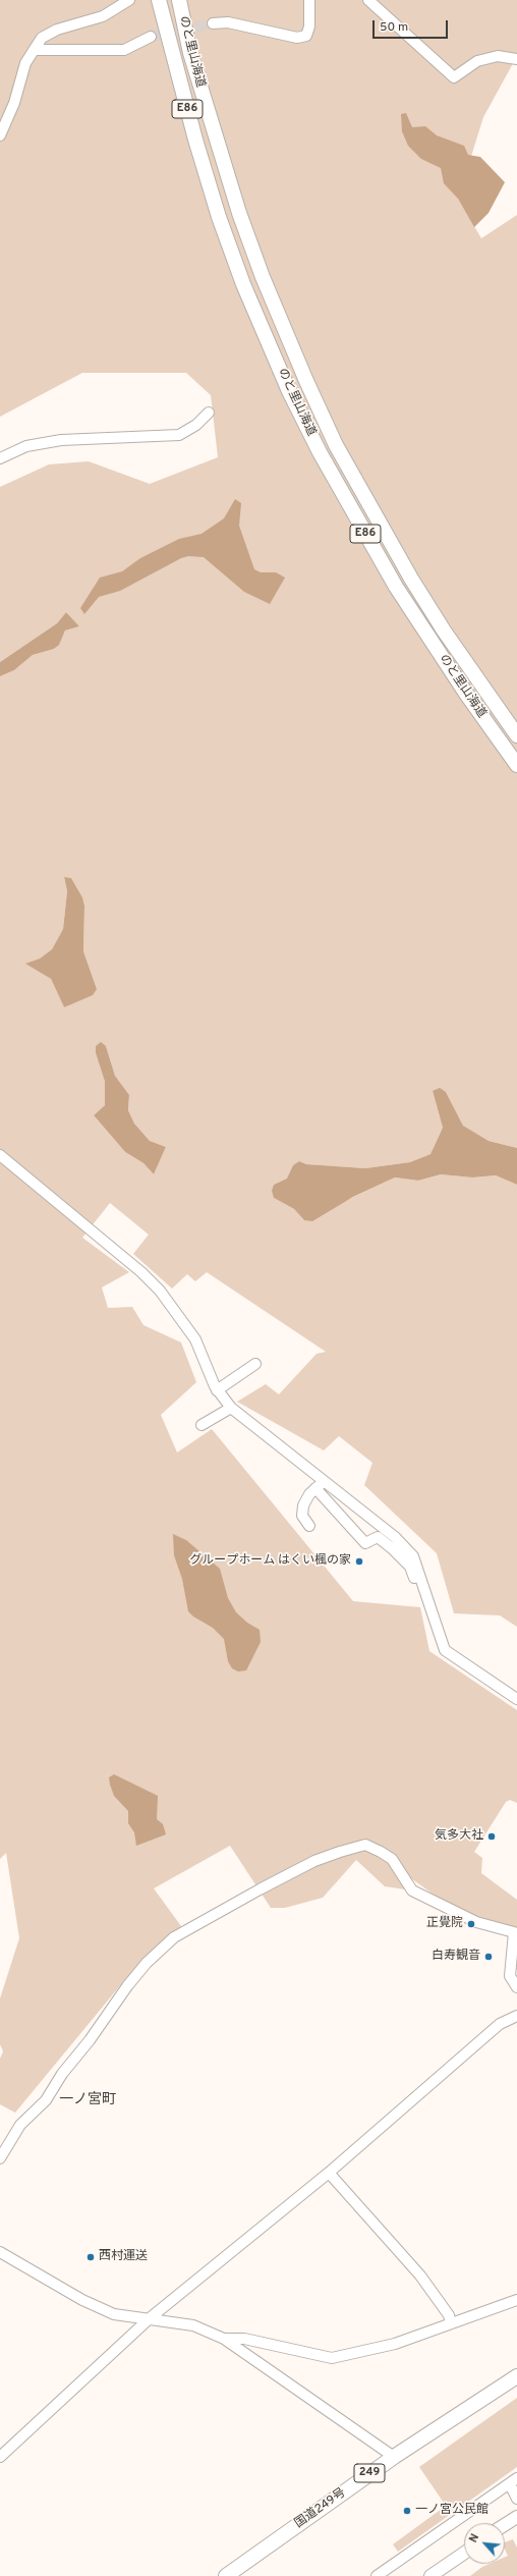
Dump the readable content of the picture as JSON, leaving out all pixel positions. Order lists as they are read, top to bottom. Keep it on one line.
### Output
{"streets":{"highway":["のと里山海道","E86","249","国道249号"]},"districts":["一ノ宮町"],"places":["グループホーム はくい楓の家","気多大社","正覺院","白寿観音","西村運送","一ノ宮公民館"],"scale_bar":"50 m","north":"top left"}
